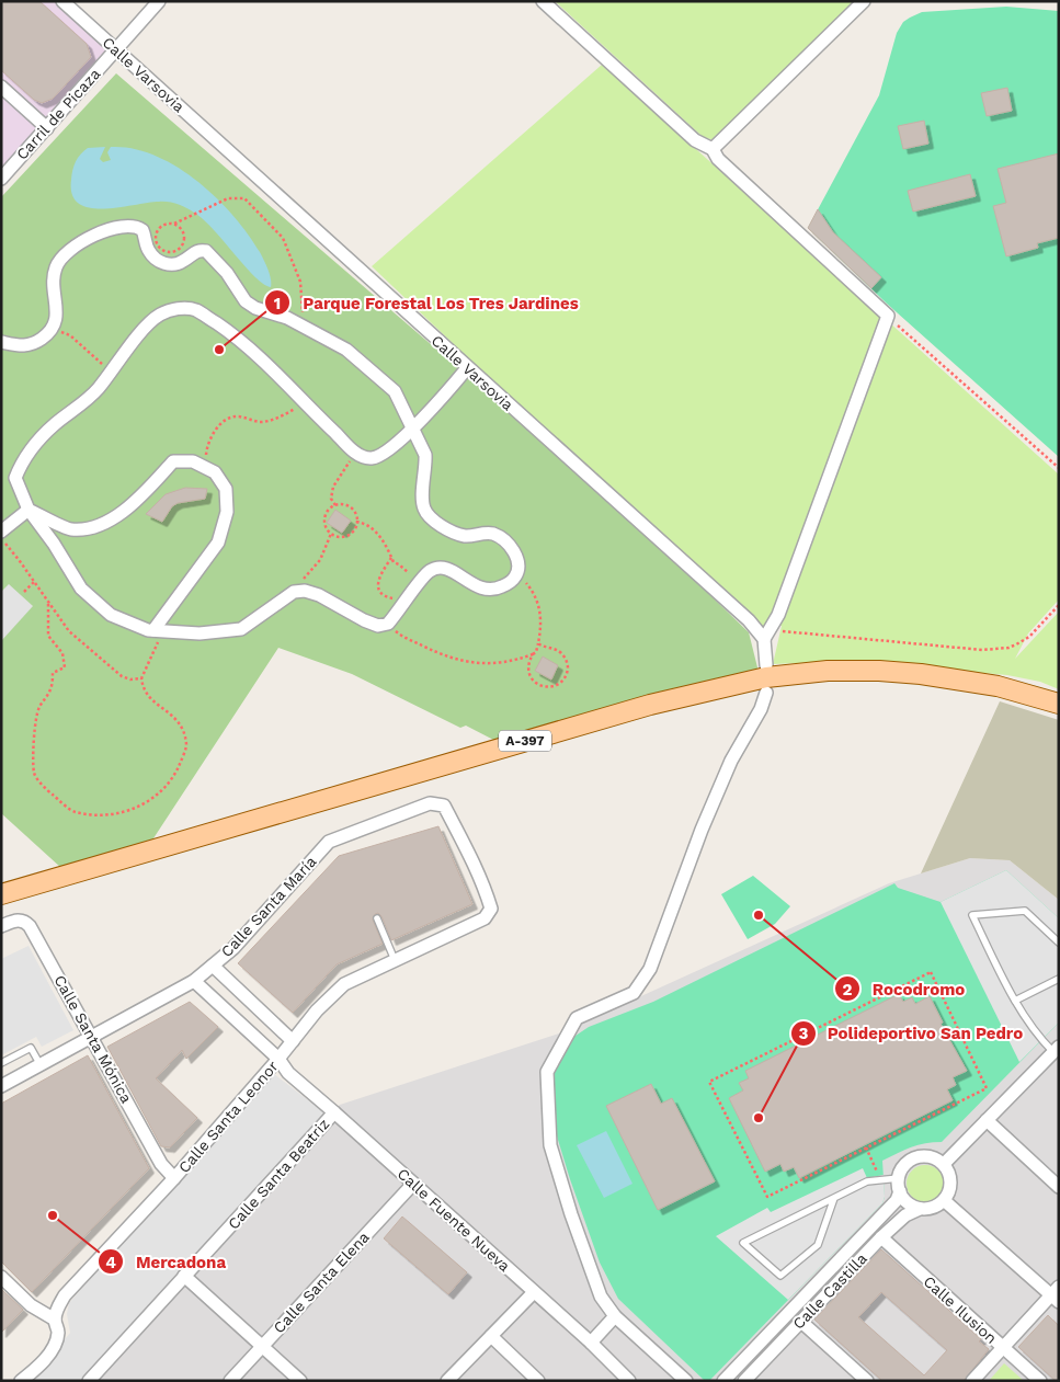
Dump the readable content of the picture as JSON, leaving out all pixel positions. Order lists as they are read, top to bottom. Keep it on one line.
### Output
{"streets":{"main road":["A-397"],"street":["Calle Varsovia","Carril de Picaza","Calle Santa María","Calle Santa Mónica","Calle Santa Leonor","Calle Santa Beatriz","Calle Fuente Nueva","Calle Santa Elena","Calle Castilla","Calle Ilusion"]},"crossings":[["Calle Varsovia","Carril de Picaza"],["Calle Santa María","Calle Santa Mónica"],["Calle Santa María","Calle Santa Leonor"],["Calle Santa María","Calle Fuente Nueva"],["Calle Santa Mónica","Calle Santa Leonor"],["Calle Santa Leonor","Calle Fuente Nueva"],["Calle Santa Beatriz","Calle Fuente Nueva"],["Calle Fuente Nueva","Calle Santa Elena"],["Calle Castilla","Calle Ilusion"]],"places":["Parque Forestal Los Tres Jardines","Rocodromo","Polideportivo San Pedro","Mercadona"]}
